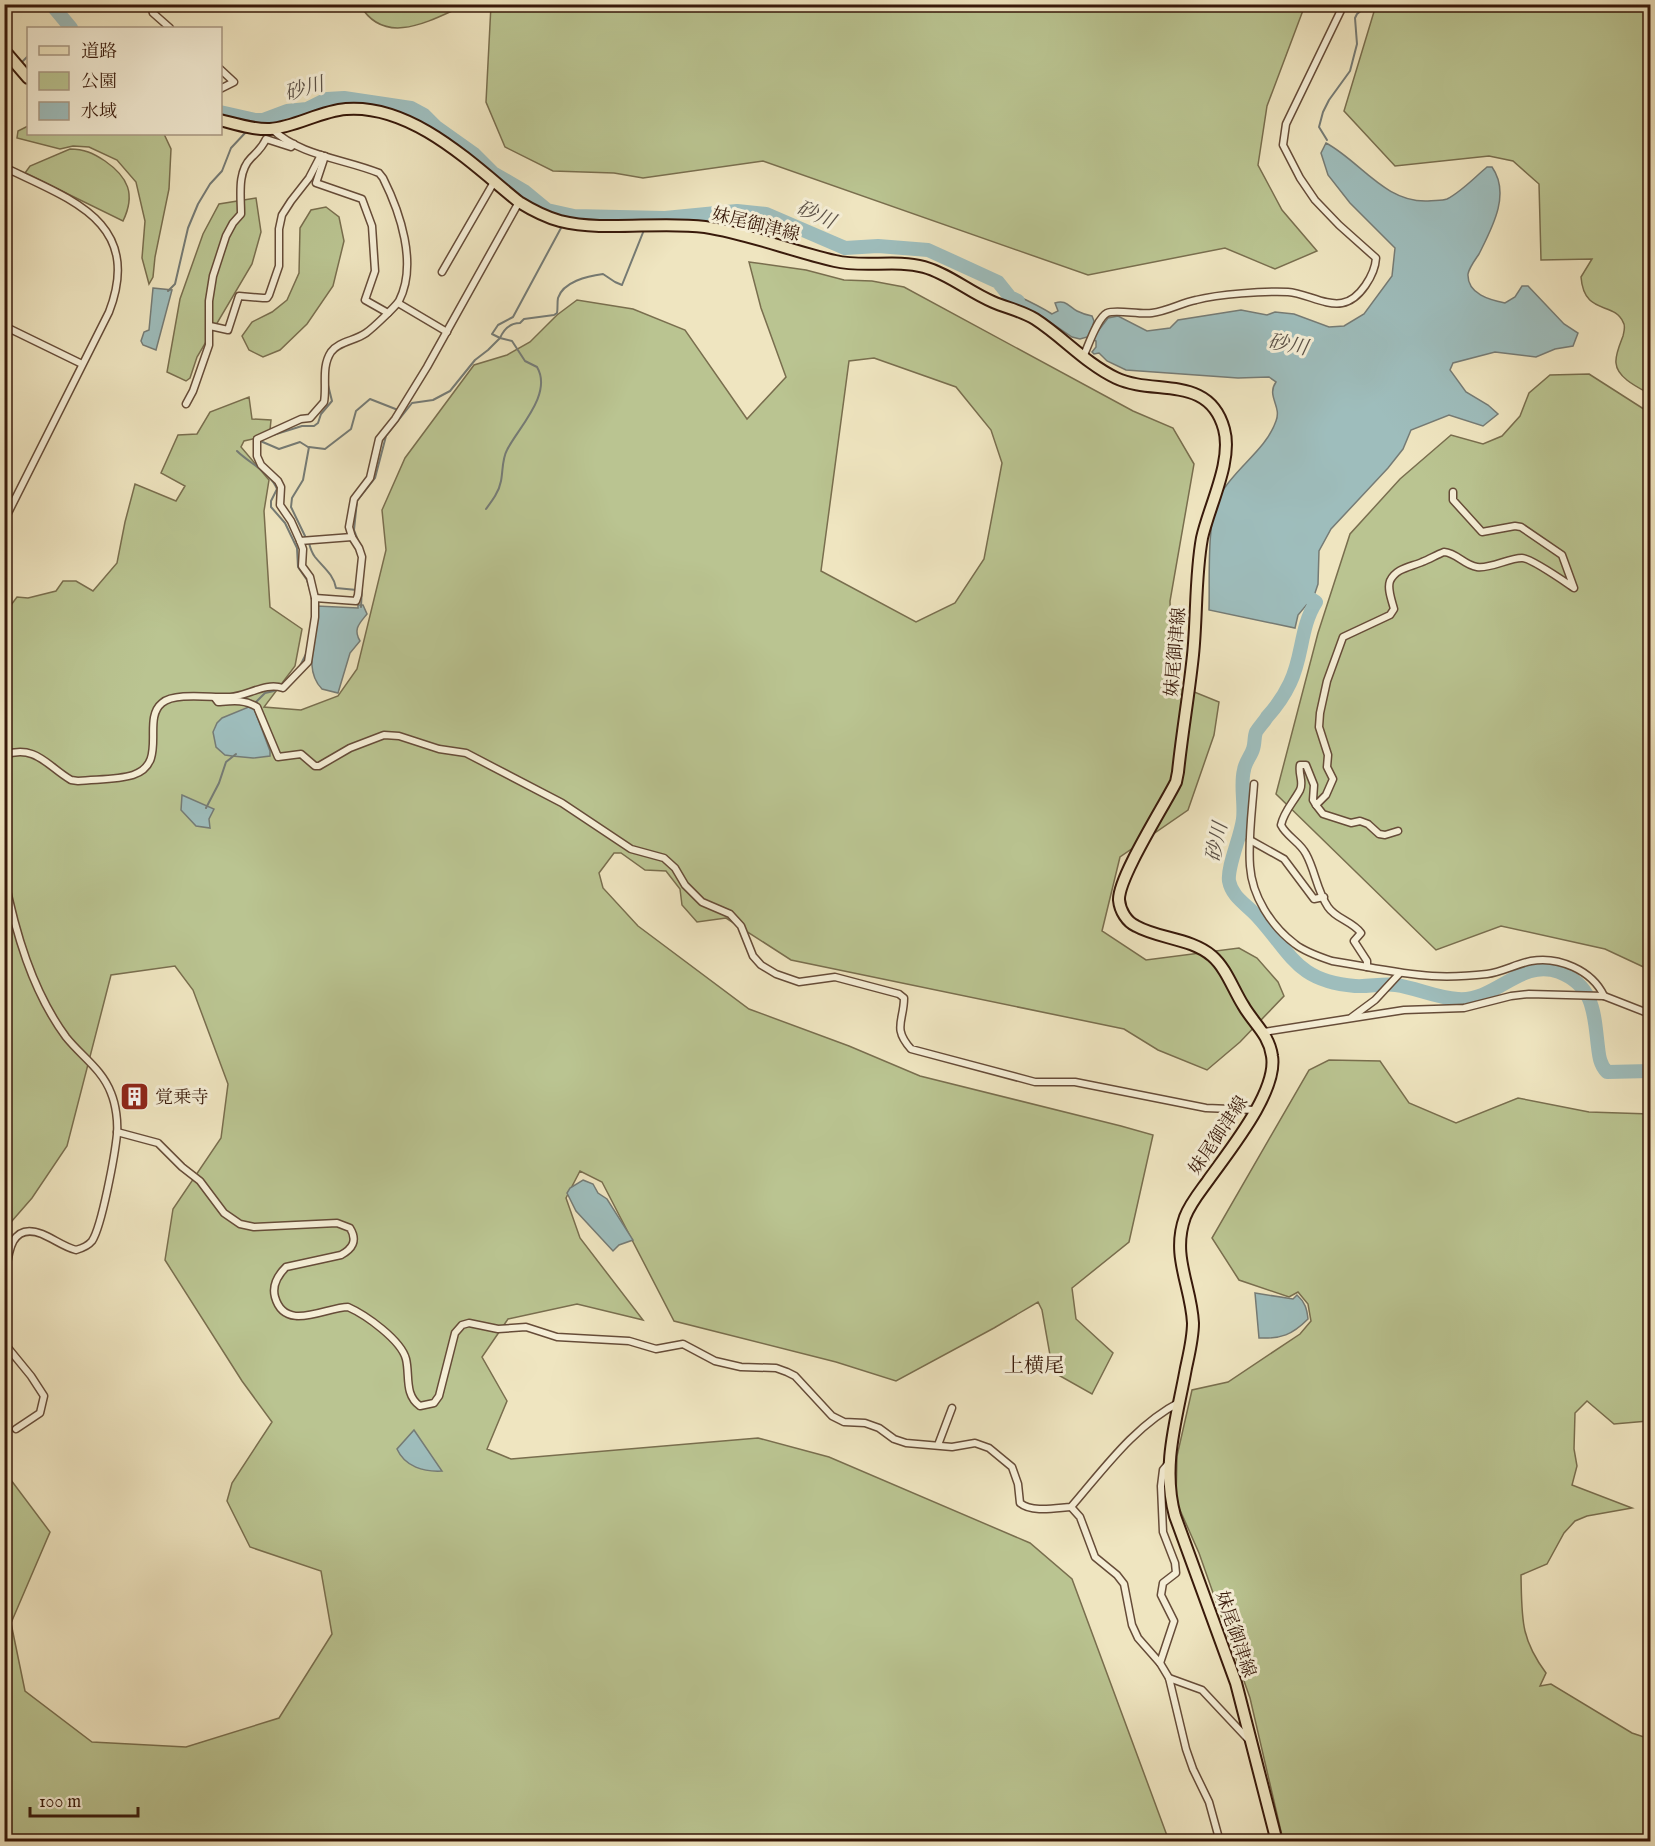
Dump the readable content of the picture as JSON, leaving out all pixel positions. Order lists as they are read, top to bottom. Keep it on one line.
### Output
{"streets":{"main road":["妹尾御津線"]},"districts":["上横尾"],"water":["砂川"],"places":{"building":["覚乗寺"]},"legend":["道路","公園","水域"],"scale_bar":"100 m"}
